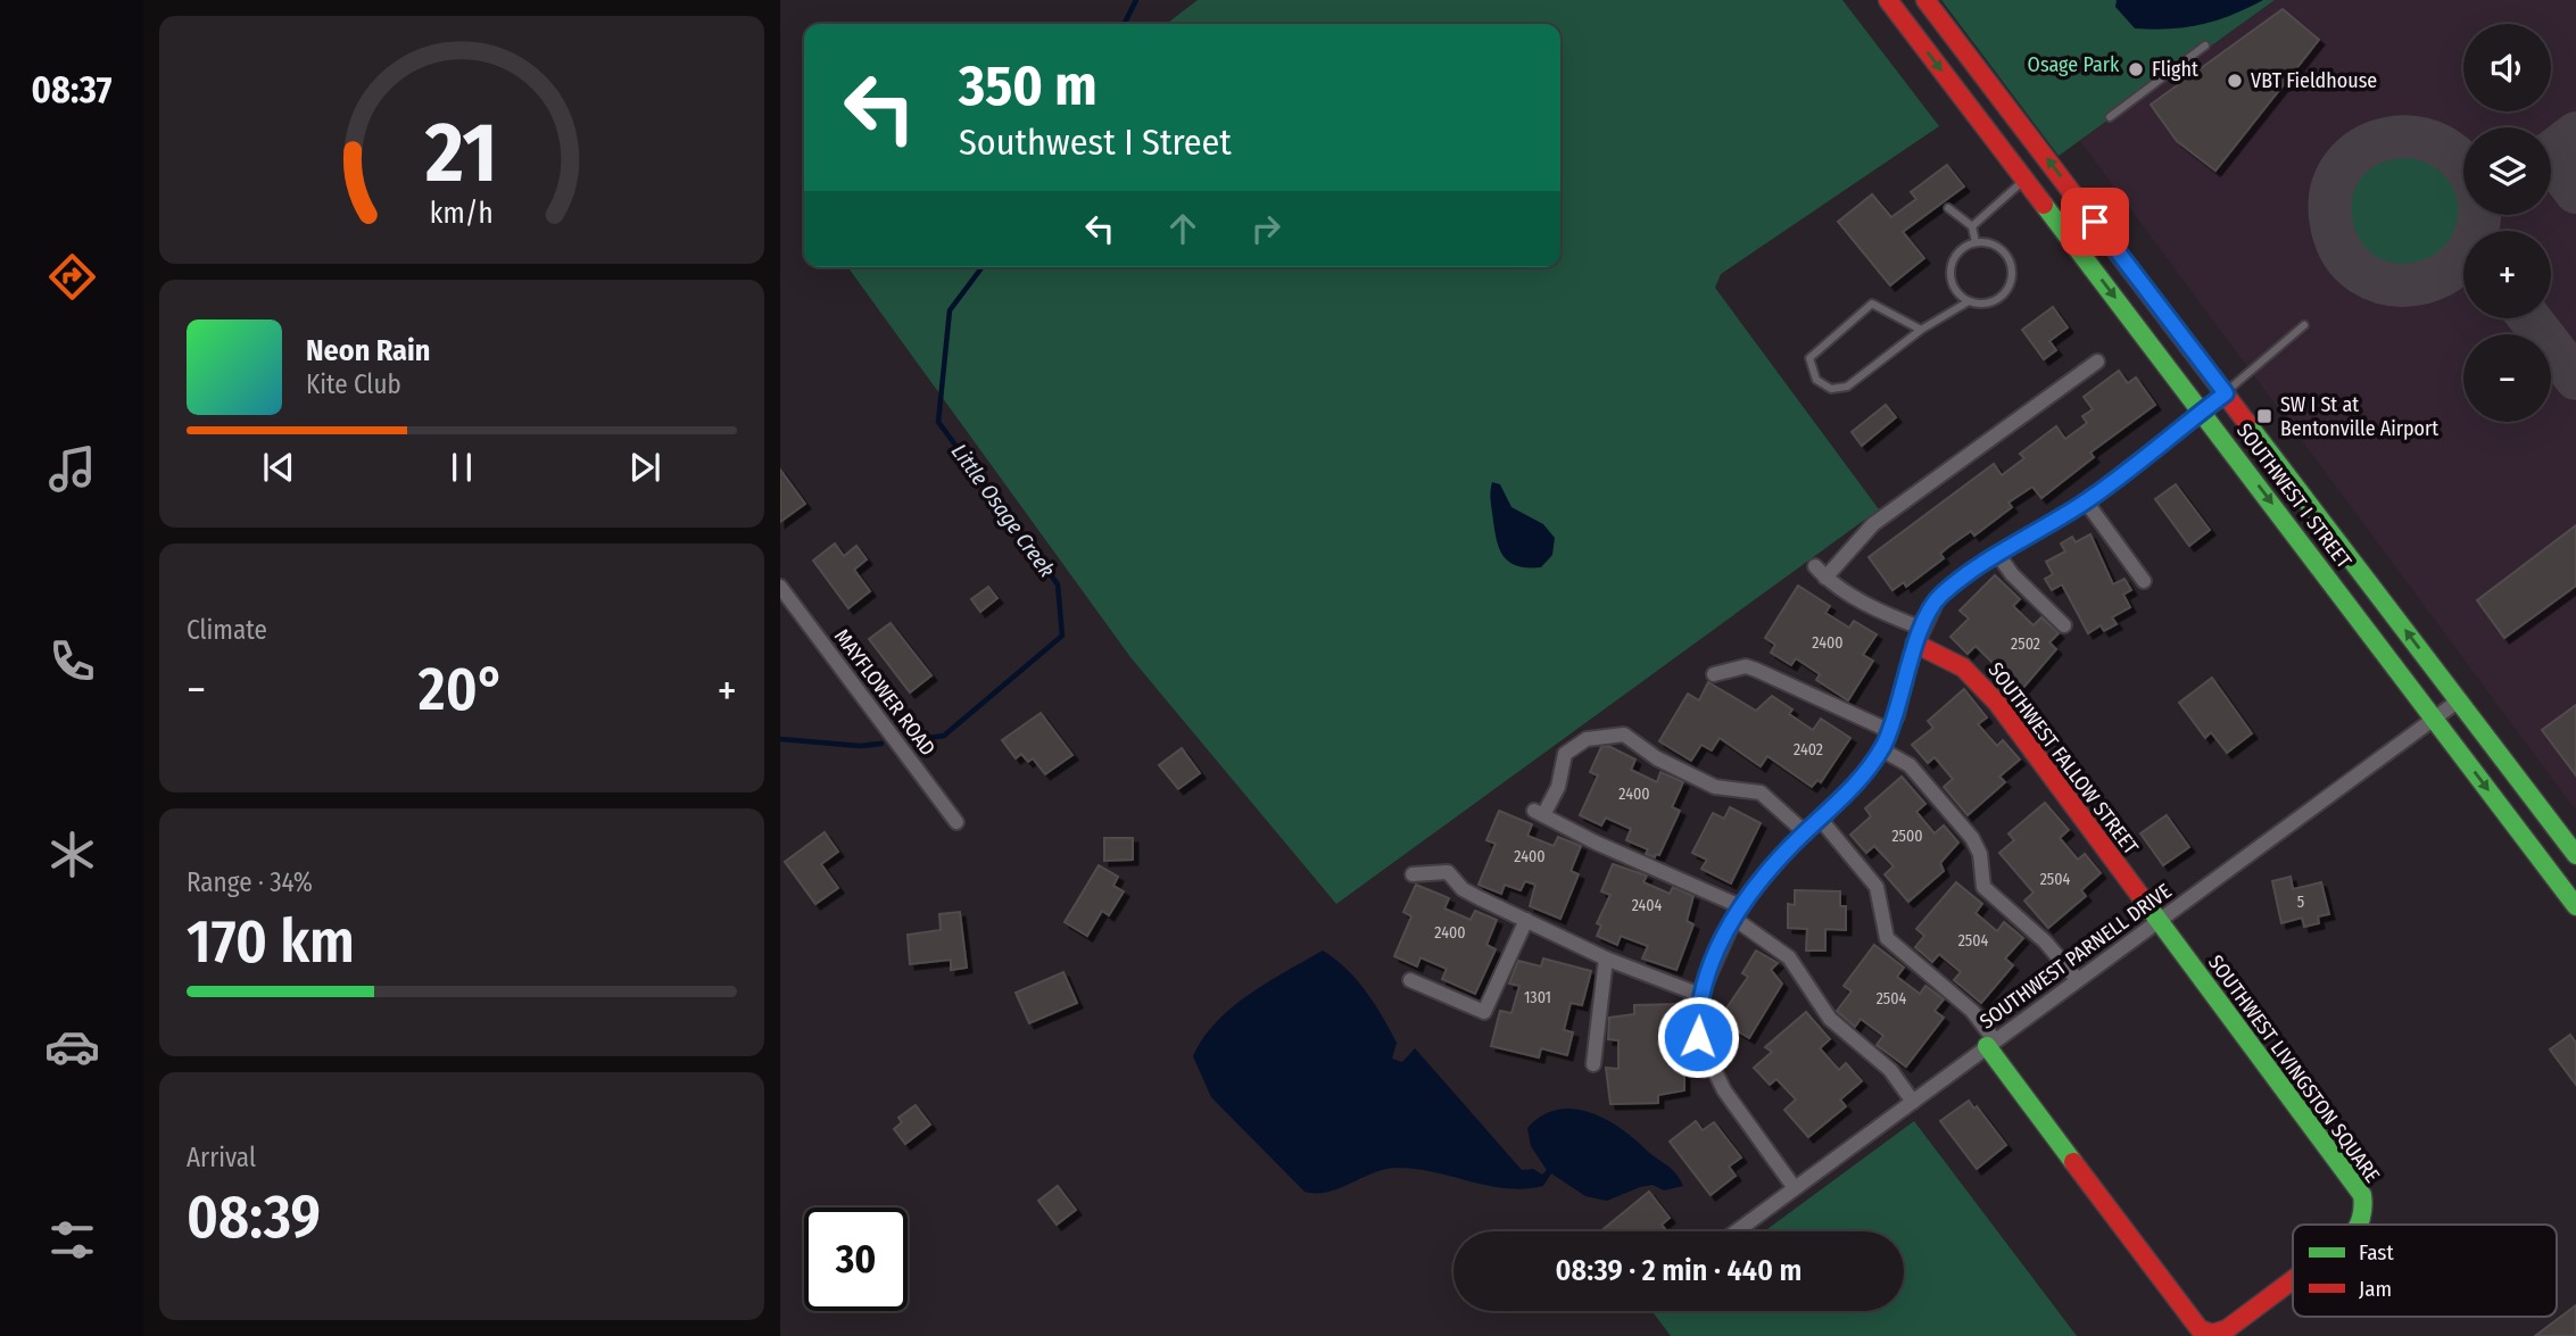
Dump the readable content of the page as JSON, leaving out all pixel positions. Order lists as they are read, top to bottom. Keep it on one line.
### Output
{"streets":{"main road":["SOUTHWEST I STREET","SOUTHWEST FALLOW STREET","SOUTHWEST LIVINGSTON SQUARE"],"street":["MAYFLOWER ROAD","SOUTHWEST PARNELL DRIVE"]},"crossings":[["SOUTHWEST I STREET","SOUTHWEST PARNELL DRIVE"],["SOUTHWEST FALLOW STREET","SOUTHWEST PARNELL DRIVE"],["SOUTHWEST FALLOW STREET","SOUTHWEST LIVINGSTON SQUARE"],["SOUTHWEST PARNELL DRIVE","SOUTHWEST LIVINGSTON SQUARE"]],"water":["Little Osage Creek"],"parks":["Osage Park"],"places":{"other":["Flight","VBT Fieldhouse"],"transit":["SW I St at Bentonville Airport"]},"house_numbers":["2400","2502","2402","2400","2500","2400","2504","5","2404","2400","2504","1301","2504"],"legend":["Fast","Jam"],"page":{"tabs":"08:37","map_buttons":["+","−"],"turn":["350 m","Southwest I Street"],"song":["Neon Rain","Kite Club"],"tile":["Climate",["Range · 34%","170 km"],["Arrival","08:39"]],"heat":["−","20°","+"],"limit":"30","trip":"08:39 · 2 min · 440 m","gauge":["21","km/h"]}}
